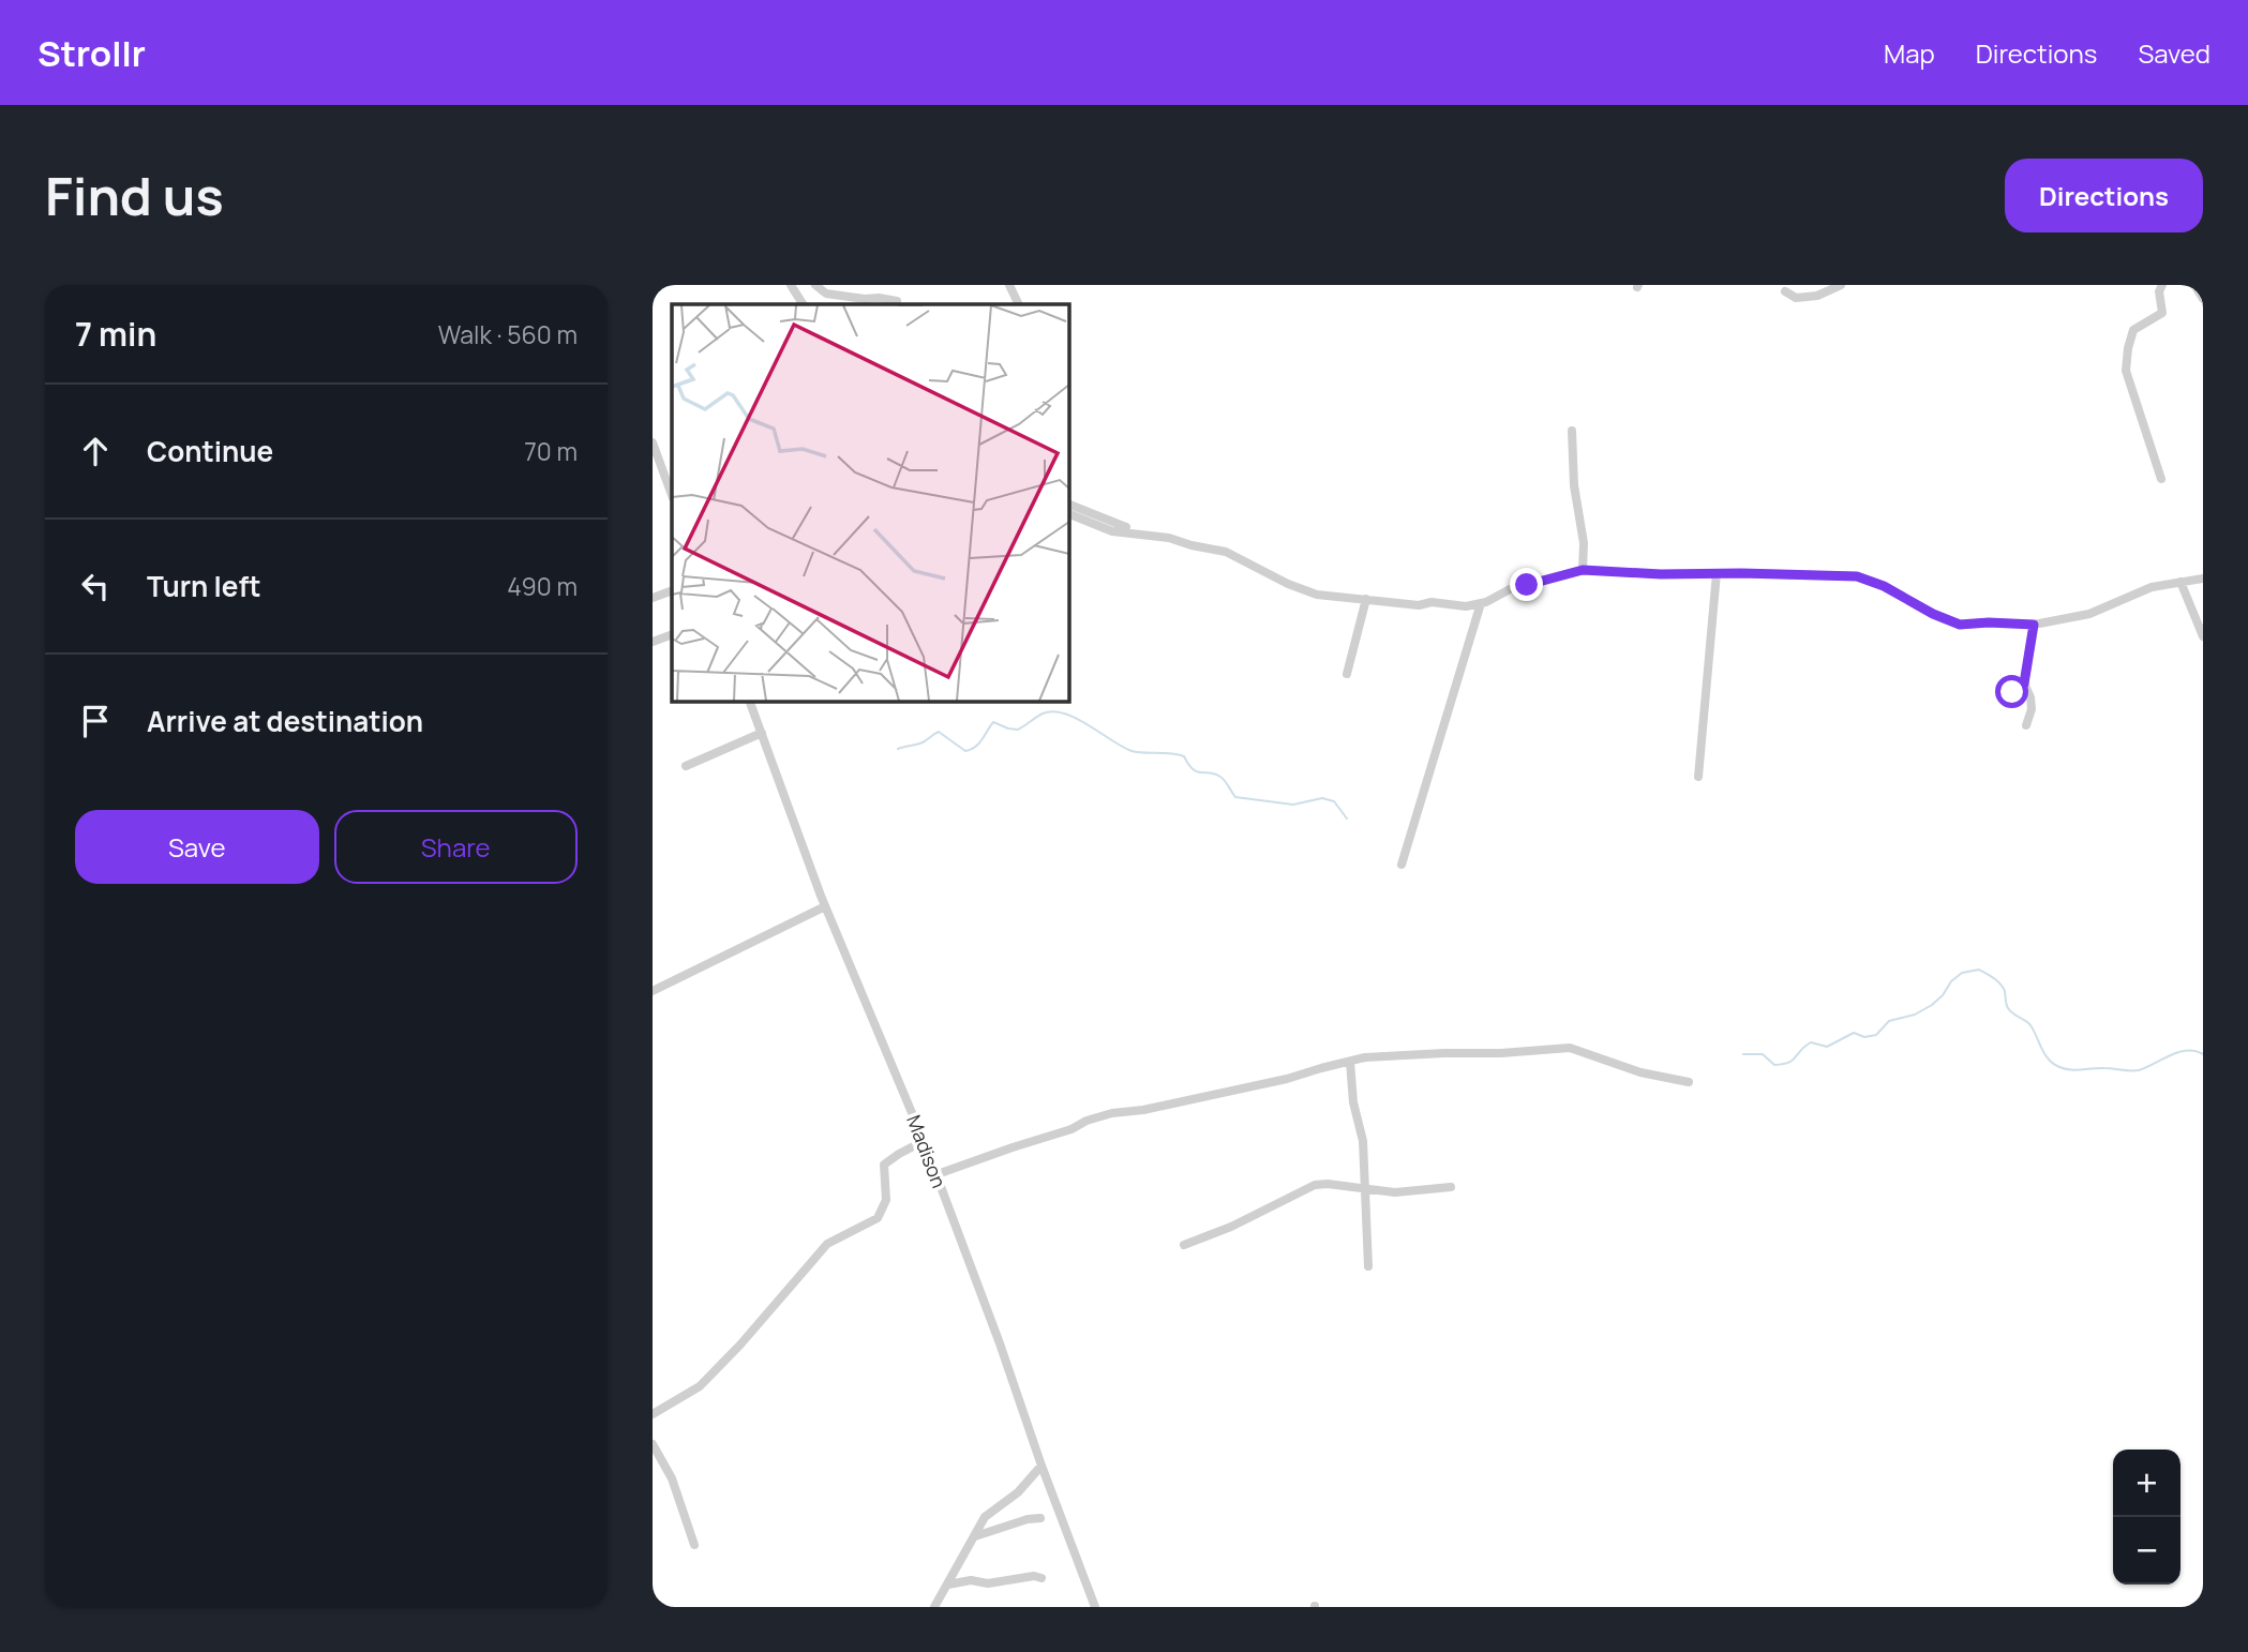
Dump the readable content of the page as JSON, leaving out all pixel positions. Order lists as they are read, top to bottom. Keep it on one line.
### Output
{"streets":{"street":["Madison"]},"page":{"header":"Strollr","nav":["Map","Directions","Saved"],"buttons":["Directions",["Save","Share"]],"title":"Find us","heading":["7 min","Walk · 560 m"],"list":[["Continue","70 m"],["Turn left","490 m"],"Arrive at destination"],"map_buttons":["+","−"]}}
